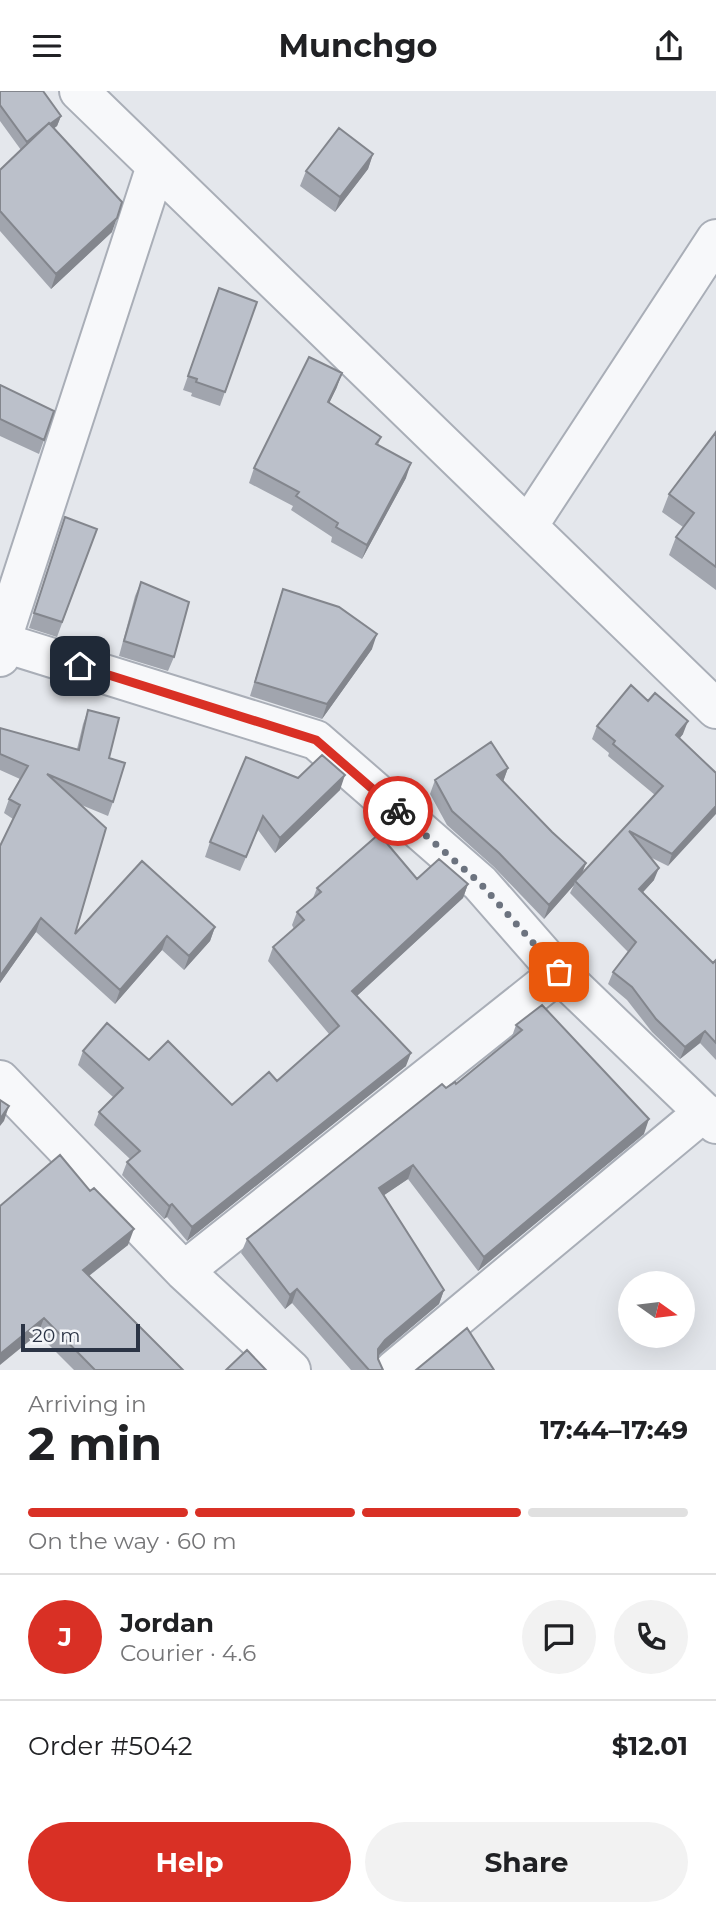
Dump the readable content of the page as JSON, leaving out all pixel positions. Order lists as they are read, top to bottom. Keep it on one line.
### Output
{"scale_bar":"20 m","north":"right","page":{"header":"Munchgo","scale":"20 m","heading":["2 min","Arriving in","17:44–17:49"],"panel":["Jordan","Courier · 4.6","Order #5042","$12.01"],"bar":"On the way · 60 m","round":"J","buttons":["Help","Share"]}}
